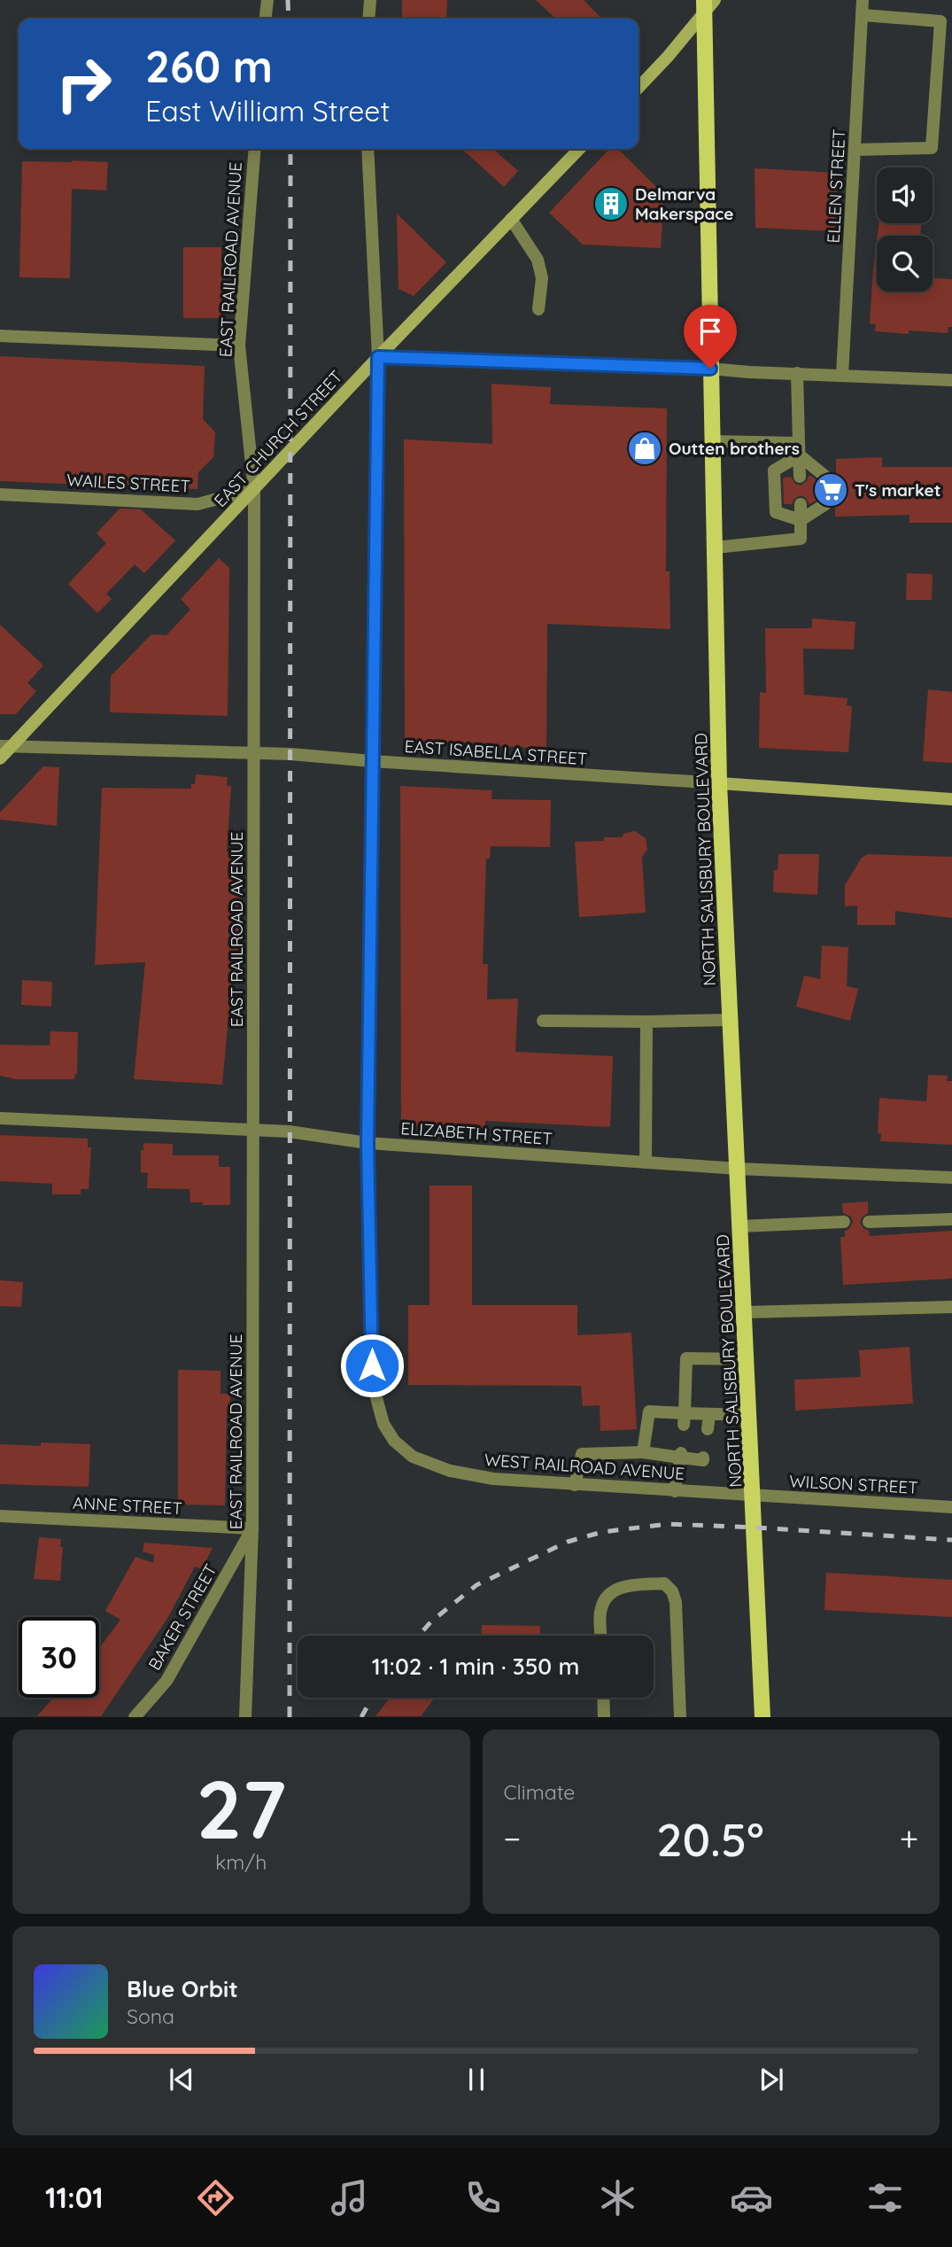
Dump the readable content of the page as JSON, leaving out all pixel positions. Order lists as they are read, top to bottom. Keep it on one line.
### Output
{"streets":{"main road":["NORTH SALISBURY BOULEVARD"],"street":["ELLEN STREET","EAST RAILROAD AVENUE","EAST CHURCH STREET","WAILES STREET","EAST ISABELLA STREET","ELIZABETH STREET","WEST RAILROAD AVENUE","WILSON STREET","ANNE STREET","BAKER STREET"]},"crossings":[["EAST RAILROAD AVENUE","EAST CHURCH STREET"],["EAST RAILROAD AVENUE","WAILES STREET"],["EAST RAILROAD AVENUE","EAST ISABELLA STREET"],["EAST RAILROAD AVENUE","ELIZABETH STREET"],["EAST RAILROAD AVENUE","ANNE STREET"],["EAST RAILROAD AVENUE","BAKER STREET"],["EAST CHURCH STREET","WAILES STREET"],["EAST CHURCH STREET","EAST ISABELLA STREET"],["EAST CHURCH STREET","WEST RAILROAD AVENUE"],["EAST ISABELLA STREET","NORTH SALISBURY BOULEVARD"],["EAST ISABELLA STREET","WEST RAILROAD AVENUE"],["NORTH SALISBURY BOULEVARD","ELIZABETH STREET"],["NORTH SALISBURY BOULEVARD","WEST RAILROAD AVENUE"],["NORTH SALISBURY BOULEVARD","WILSON STREET"],["ELIZABETH STREET","WEST RAILROAD AVENUE"],["WEST RAILROAD AVENUE","WILSON STREET"],["ANNE STREET","BAKER STREET"]],"places":{"building":["Delmarva Makerspace"],"shop":["Outten brothers"],"supermarket":["T's market"]},"page":{"turn":["260 m","East William Street"],"limit":"30","trip":"11:02 · 1 min · 350 m","tile":[["27","km/h"],"Climate"],"heat":["−","20.5°","+"],"song":["Blue Orbit","Sona"],"tabs":"11:01"}}
